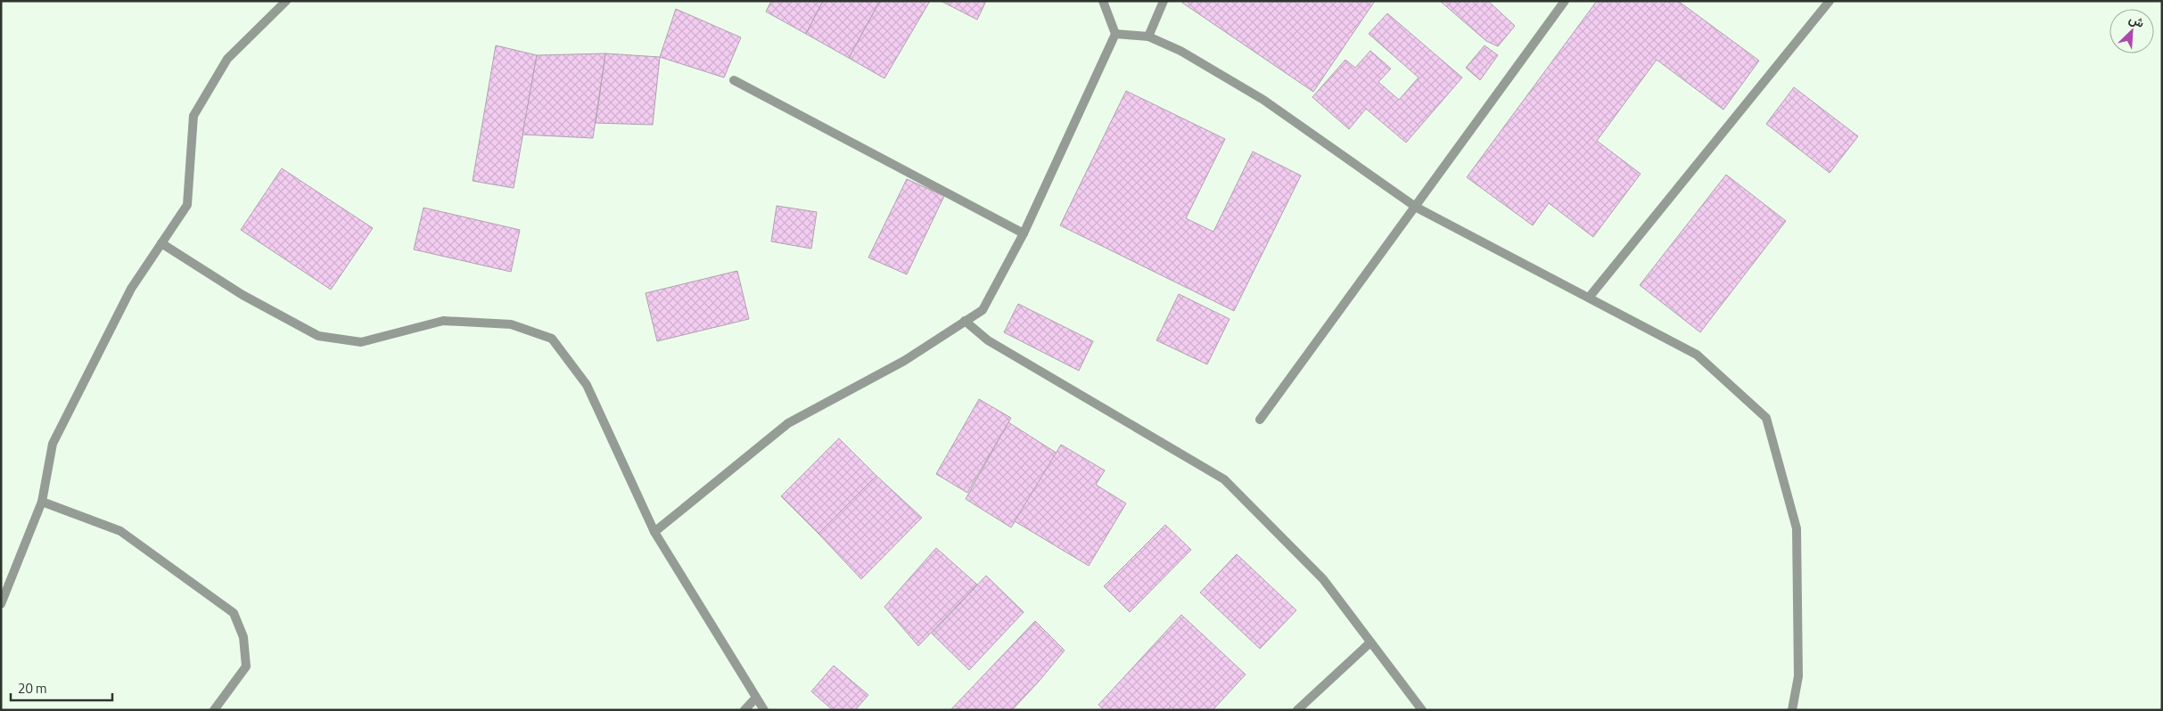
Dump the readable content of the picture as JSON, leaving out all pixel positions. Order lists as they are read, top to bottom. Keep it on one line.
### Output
{"scale_bar":"20 m","north":"top right"}
